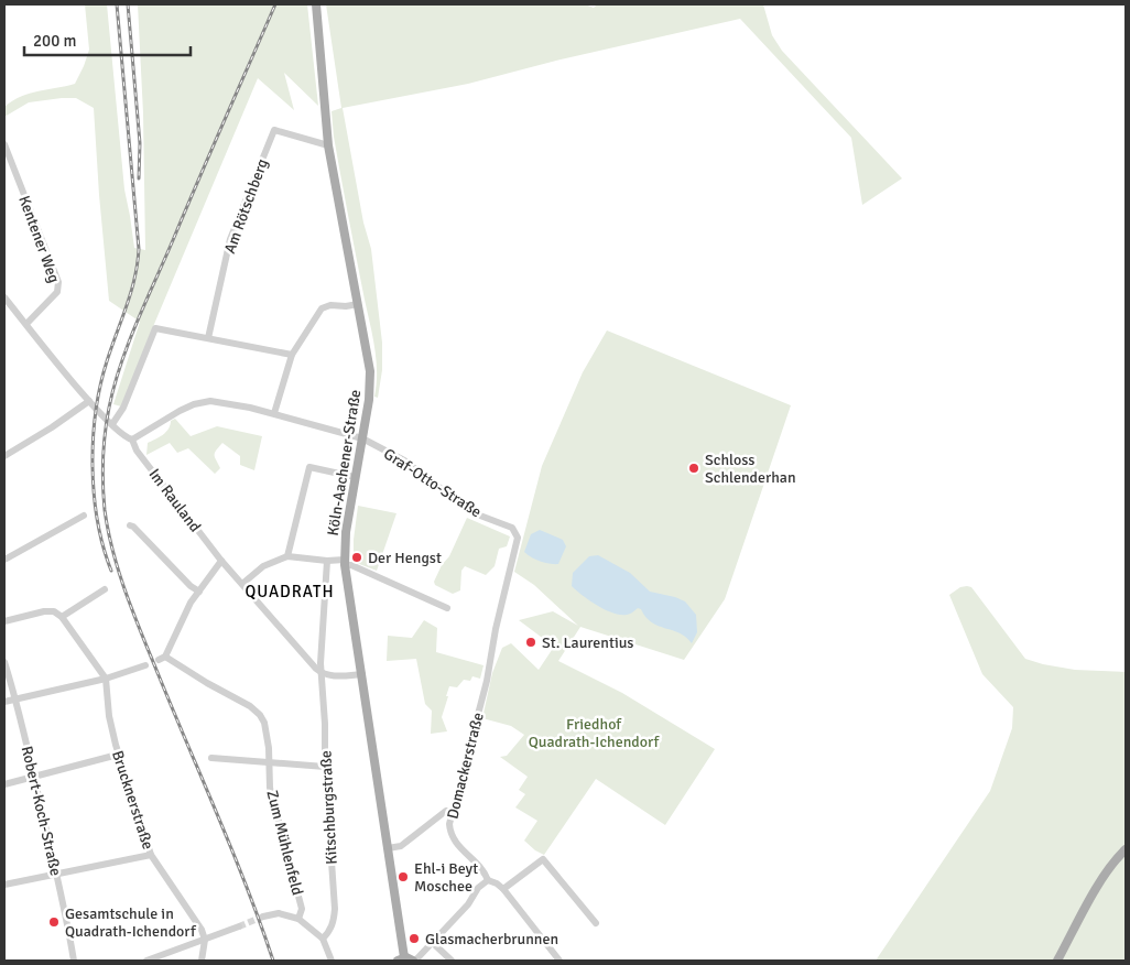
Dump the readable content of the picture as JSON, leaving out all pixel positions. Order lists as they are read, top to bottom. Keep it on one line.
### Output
{"streets":{"main road":["Köln-Aachener-Straße"],"street":["Am Rötschberg","Kentener Weg","Graf-Otto-Straße","Im Rauland","Domackerstraße","Brucknerstraße","Kitschburgstraße","Robert-Koch-Straße","Zum Mühlenfeld"]},"crossings":[["Am Rötschberg","Köln-Aachener-Straße"],["Kentener Weg","Im Rauland"],["Köln-Aachener-Straße","Graf-Otto-Straße"],["Graf-Otto-Straße","Im Rauland"],["Graf-Otto-Straße","Domackerstraße"],["Im Rauland","Kitschburgstraße"]],"districts":["QUADRATH"],"parks":["Friedhof Quadrath-Ichendorf"],"places":["Schloss Schlenderhan","Der Hengst","St. Laurentius","Ehl-i Beyt Moschee","Gesamtschule in Quadrath-Ichendorf","Glasmacherbrunnen"],"scale_bar":"200 m"}
